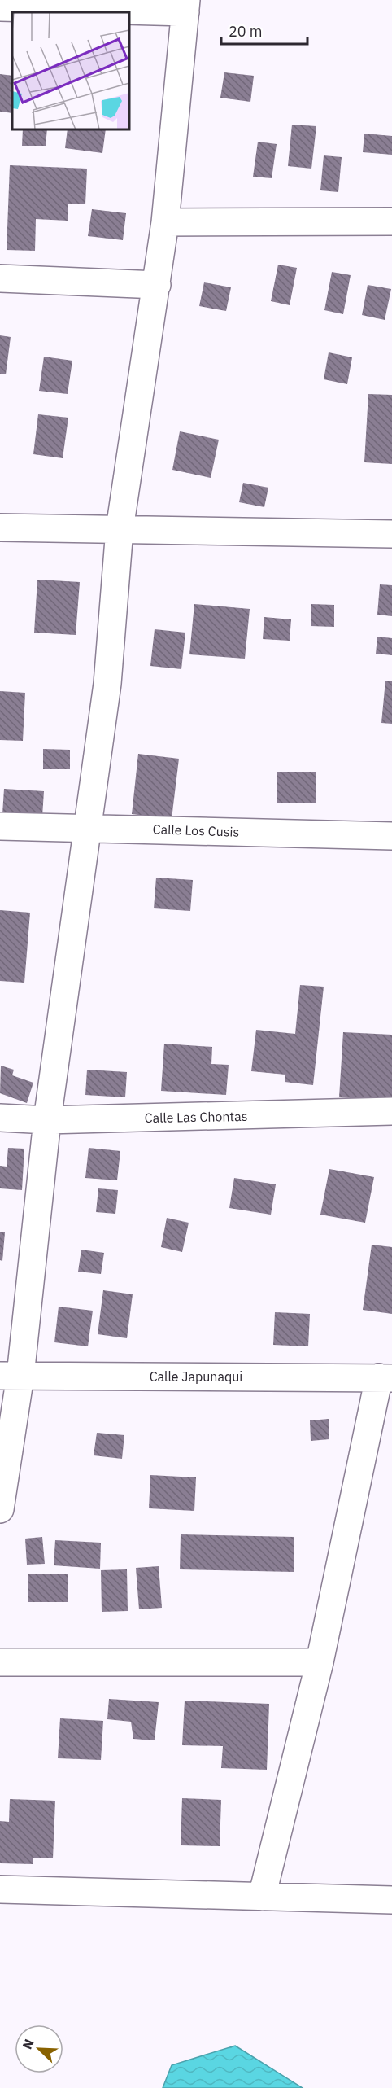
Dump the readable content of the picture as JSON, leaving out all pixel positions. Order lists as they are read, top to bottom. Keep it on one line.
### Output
{"streets":{"street":["Calle Los Cusis","Calle Las Chontas","Calle Japunaqui"]},"scale_bar":"20 m","north":"top left"}
